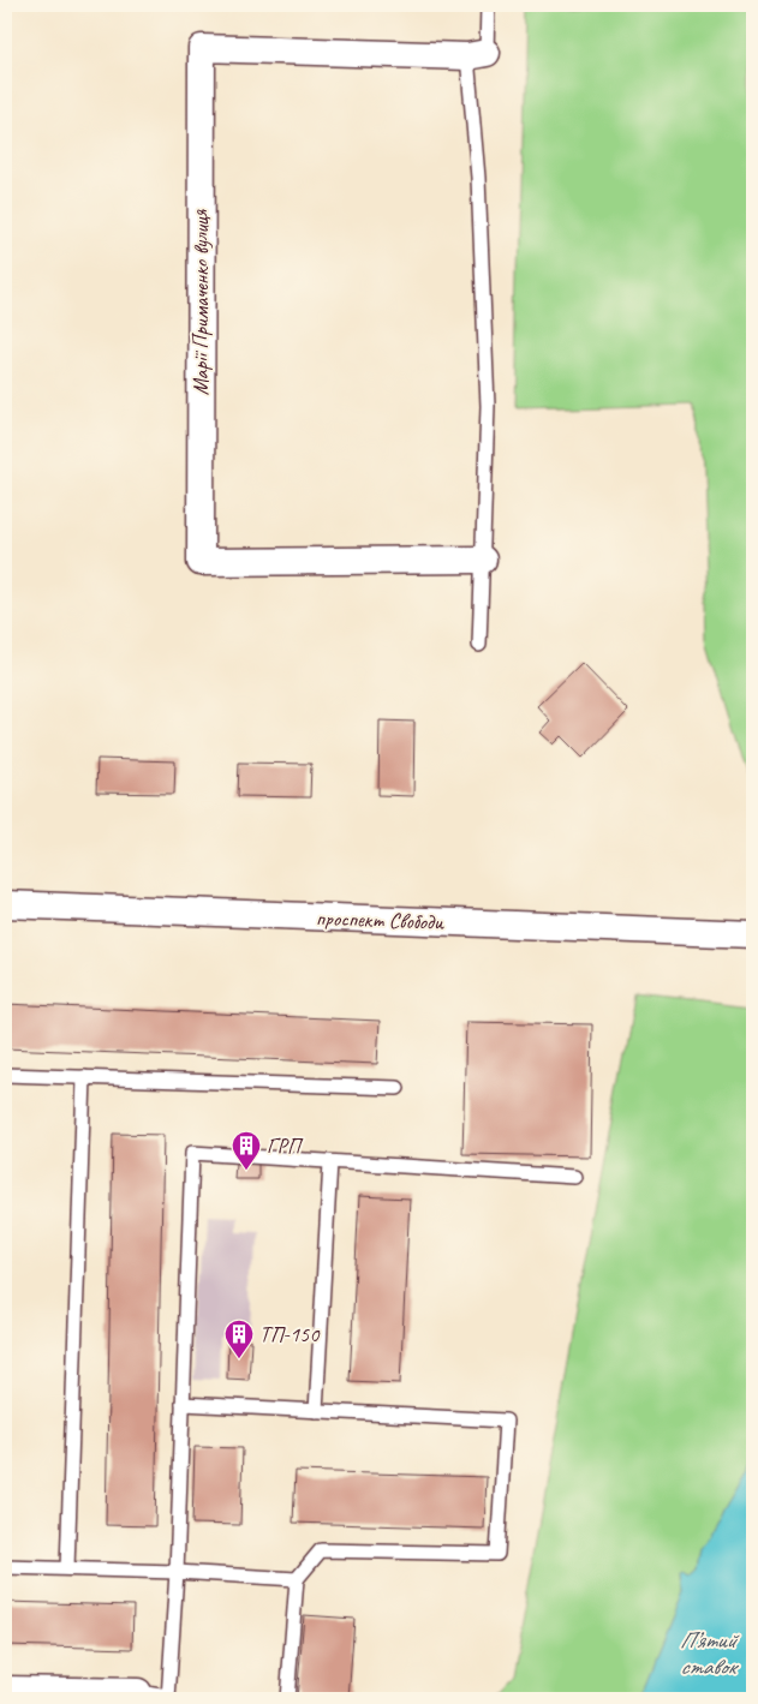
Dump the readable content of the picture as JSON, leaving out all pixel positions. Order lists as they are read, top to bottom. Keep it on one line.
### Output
{"streets":{"street":["Марії Примаченко вулиця","проспект Свободи"]},"water":["П’ятий ставок"],"places":{"building":["ГРП","ТП-150"]}}
